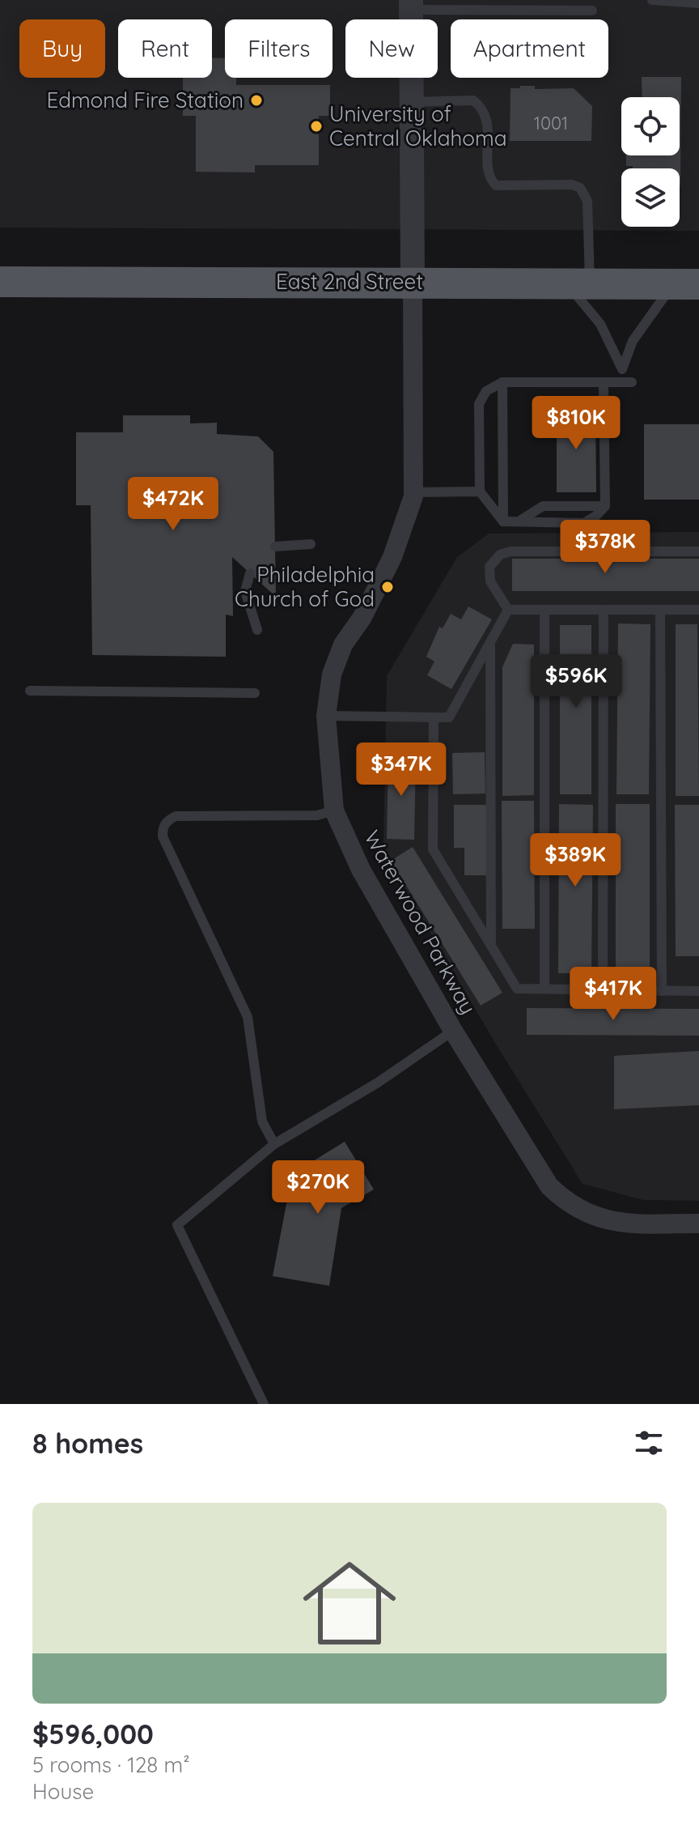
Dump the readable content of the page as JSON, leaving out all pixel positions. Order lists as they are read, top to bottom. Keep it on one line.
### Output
{"streets":{"main road":["East 2nd Street"],"street":["Waterwood Parkway"]},"crossings":[["East 2nd Street","Waterwood Parkway"]],"places":["Edmond Fire Station","University of Central Oklahoma","Philadelphia Church of God"],"house_numbers":["1001"],"page":{"chip":["Buy","Rent","Filters","New","Apartment"],"price":["$810K","$472K","$378K","$596K","$347K","$389K","$417K","$270K"],"heading":"8 homes","list":[{"name":"$596,000","note":"5 rooms · 128 m² · House"}]}}
